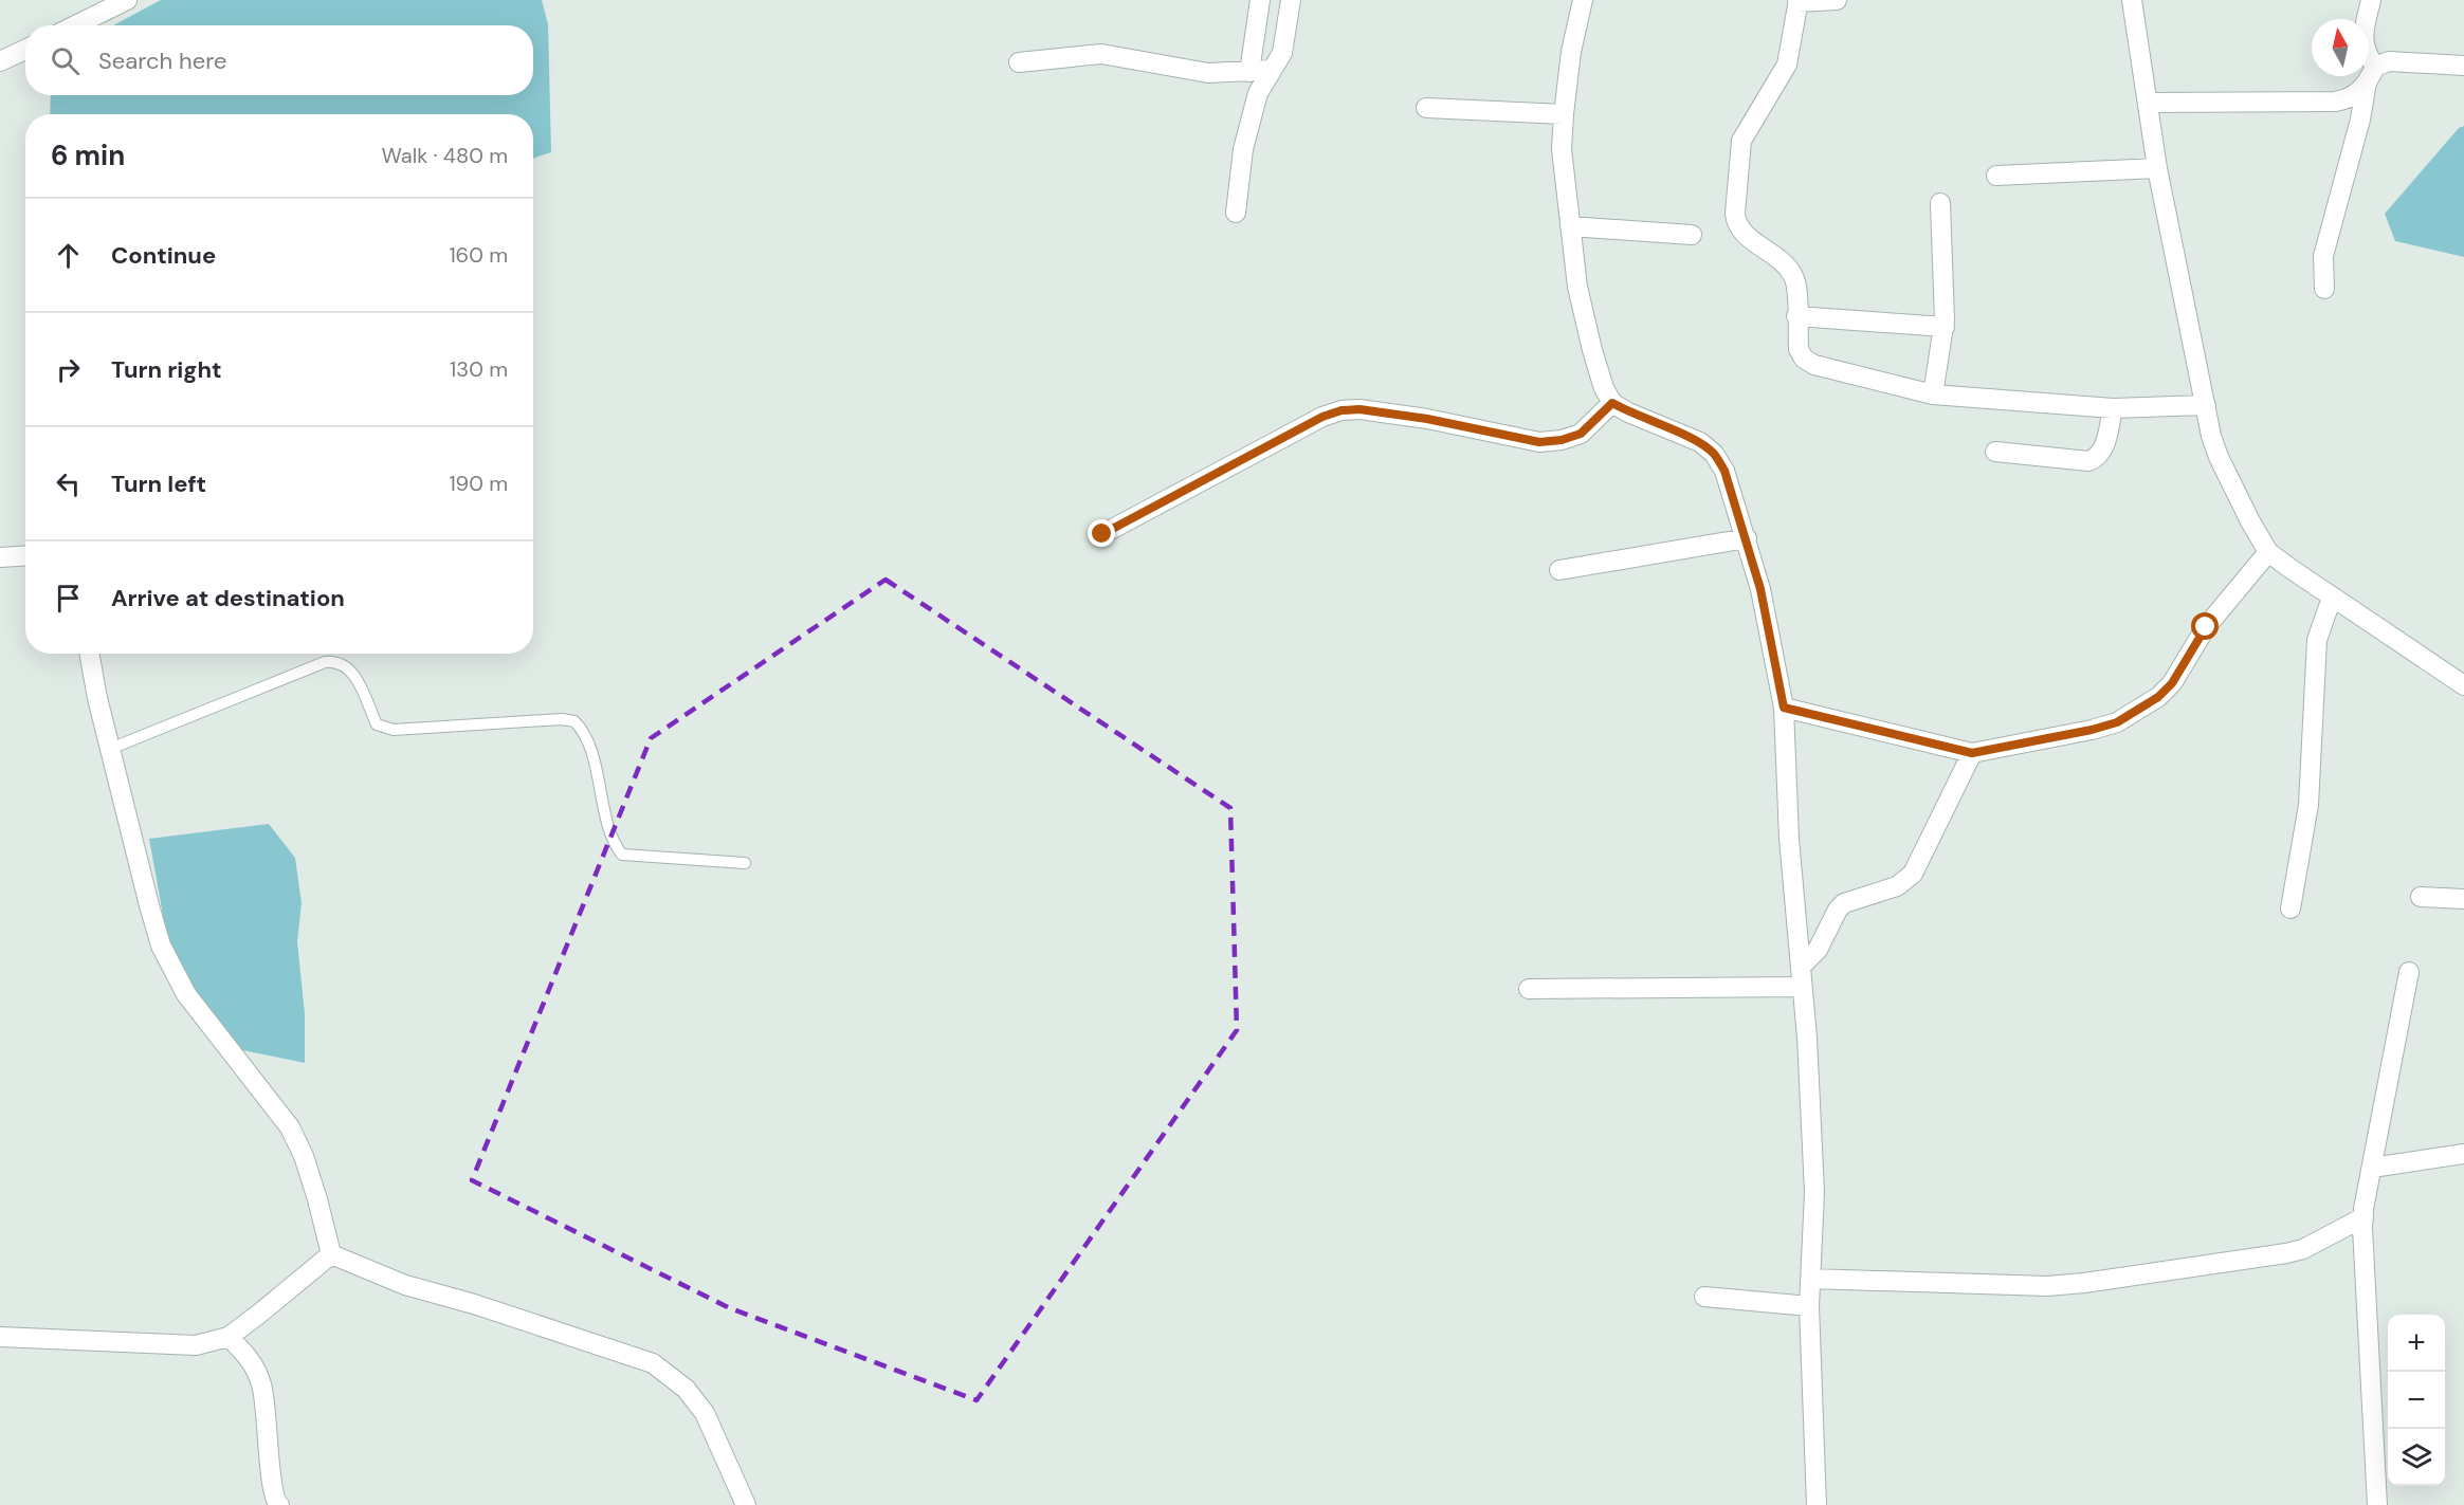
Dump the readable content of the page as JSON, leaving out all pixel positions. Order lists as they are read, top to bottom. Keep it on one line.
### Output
{"north":"top","page":{"search":"Search here","heading":["6 min","Walk · 480 m"],"list":[["Continue","160 m"],["Turn right","130 m"],["Turn left","190 m"],"Arrive at destination"],"map_buttons":["+","−"]}}
